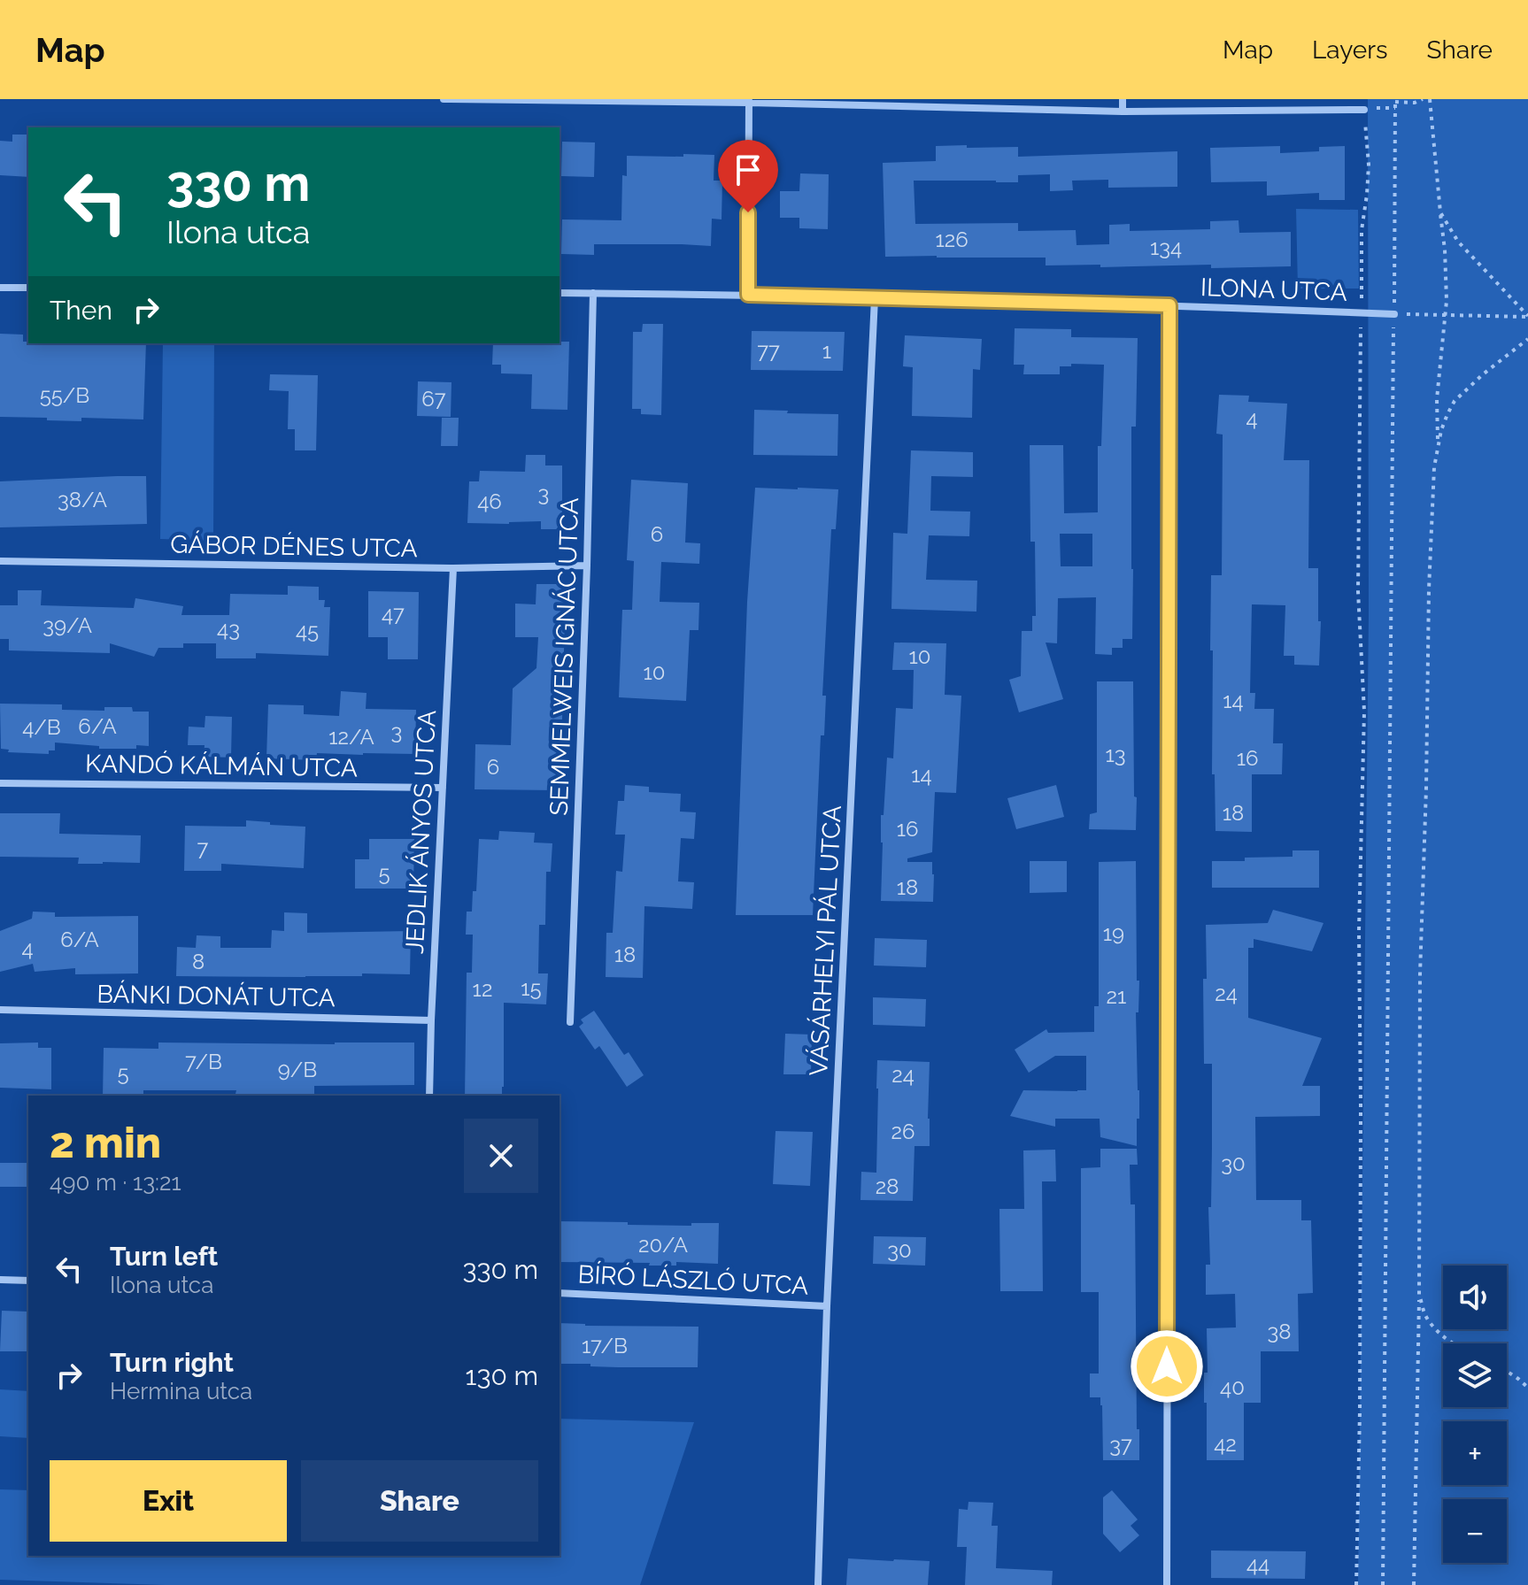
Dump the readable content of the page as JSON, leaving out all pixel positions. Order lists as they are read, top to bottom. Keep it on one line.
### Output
{"streets":{"street":["ILONA UTCA","GÁBOR DÉNES UTCA","SEMMELWEIS IGNÁC UTCA","KANDÓ KÁLMÁN UTCA","JEDLIK ÁNYOS UTCA","VÁSÁRHELYI PÁL UTCA","BÁNKI DONÁT UTCA","BÍRÓ LÁSZLÓ UTCA"]},"crossings":[["ILONA UTCA","SEMMELWEIS IGNÁC UTCA"],["ILONA UTCA","VÁSÁRHELYI PÁL UTCA"],["GÁBOR DÉNES UTCA","SEMMELWEIS IGNÁC UTCA"],["GÁBOR DÉNES UTCA","JEDLIK ÁNYOS UTCA"],["KANDÓ KÁLMÁN UTCA","JEDLIK ÁNYOS UTCA"],["JEDLIK ÁNYOS UTCA","BÁNKI DONÁT UTCA"],["VÁSÁRHELYI PÁL UTCA","BÍRÓ LÁSZLÓ UTCA"]],"house_numbers":["126","134","77","1","55/B","67","4","3","38/A","46","6","47","39/A","43","45","10","10","14","6/A","4/B","3","12/A","13","16","6","14","18","16","7","5","18","19","6/A","4","18","8","15","12","24","21","7/B","9/B","5","24","26","30","28","20/A","30","38","17/B","40","42","37","44"],"page":{"header":"Map","nav":["Map","Layers","Share"],"turn":["330 m","Ilona utca"],"then":"Then","heading":["2 min","490 m · 13:21"],"list":[{"name":"Turn left","note":"Ilona utca","value":"330 m"},{"name":"Turn right","note":"Hermina utca","value":"130 m"}],"map_buttons":["+","−"],"buttons":["Exit","Share"]}}
